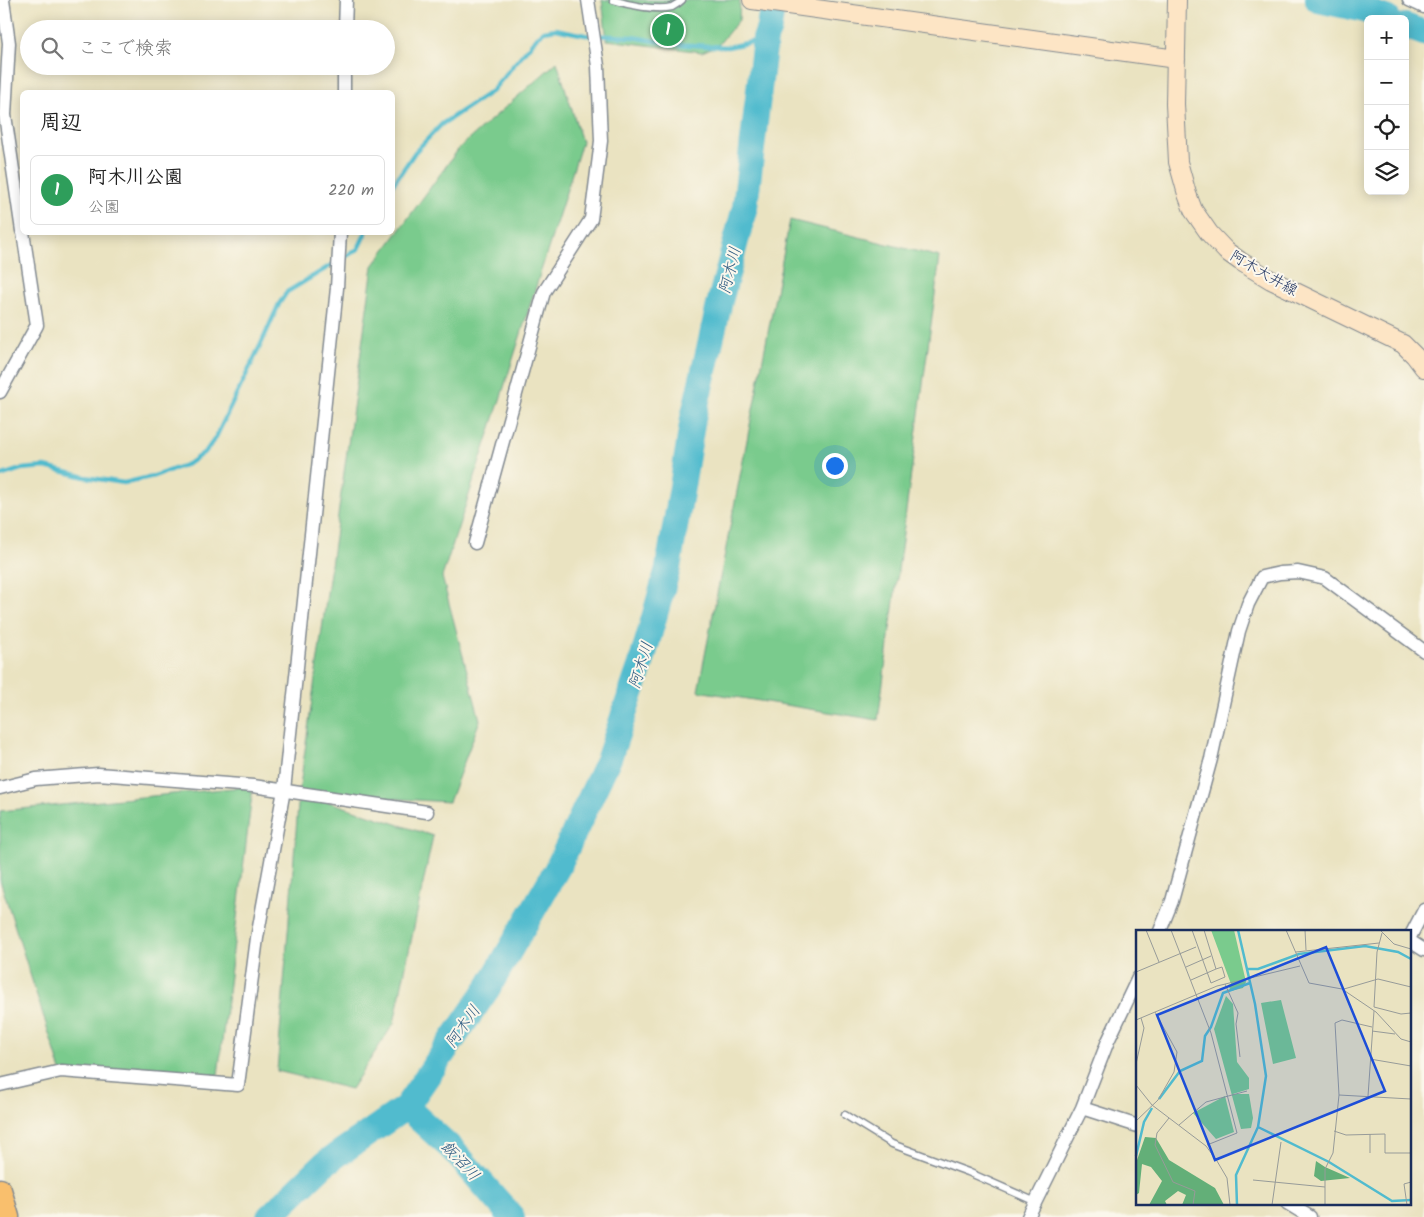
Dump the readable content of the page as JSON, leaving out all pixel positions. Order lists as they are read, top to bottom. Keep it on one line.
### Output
{"streets":{"main road":["阿木大井線"]},"water":["阿木川","飯沼川"],"page":{"pins":"1","map_buttons":["+","−"],"search":"ここで検索","heading":"周辺","list":[{"mark":"1","name":"阿木川公園","note":"公園","value":"220 m"}]}}
